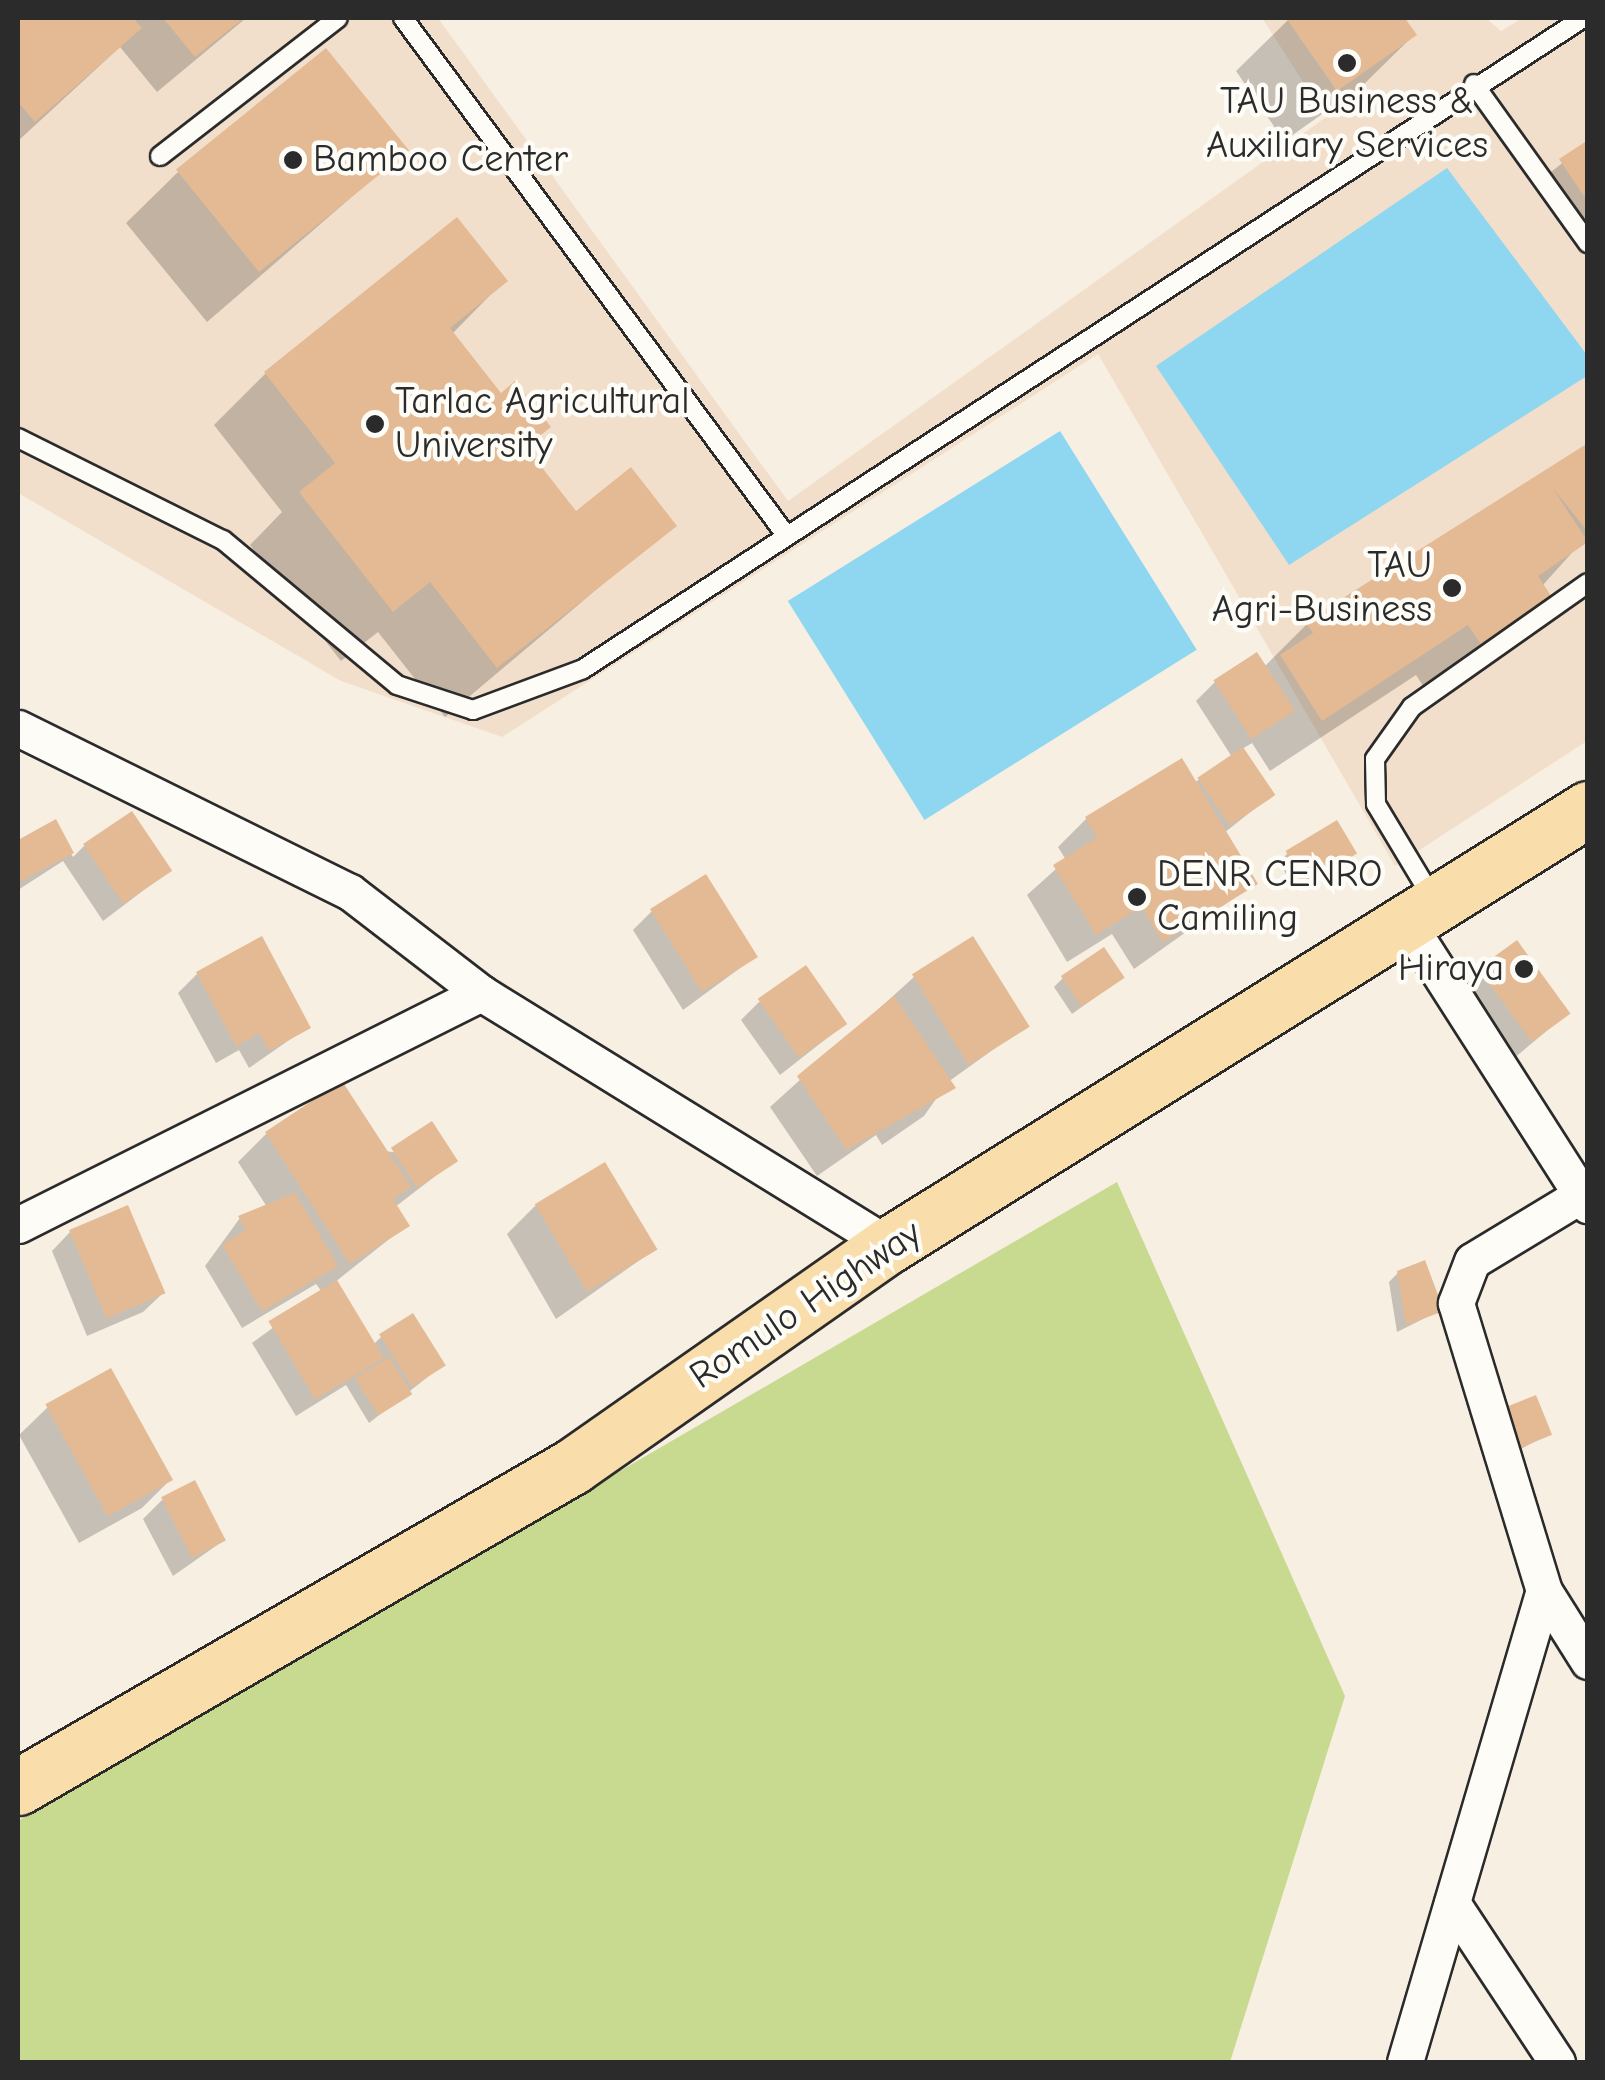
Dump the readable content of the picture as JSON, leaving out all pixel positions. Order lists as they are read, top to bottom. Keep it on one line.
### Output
{"streets":{"highway":["Romulo Highway"]},"places":["TAU Business & Auxiliary Services","Bamboo Center","Tarlac Agricultural University","TAU Agri-Business","DENR CENRO Camiling","Hiraya"]}
